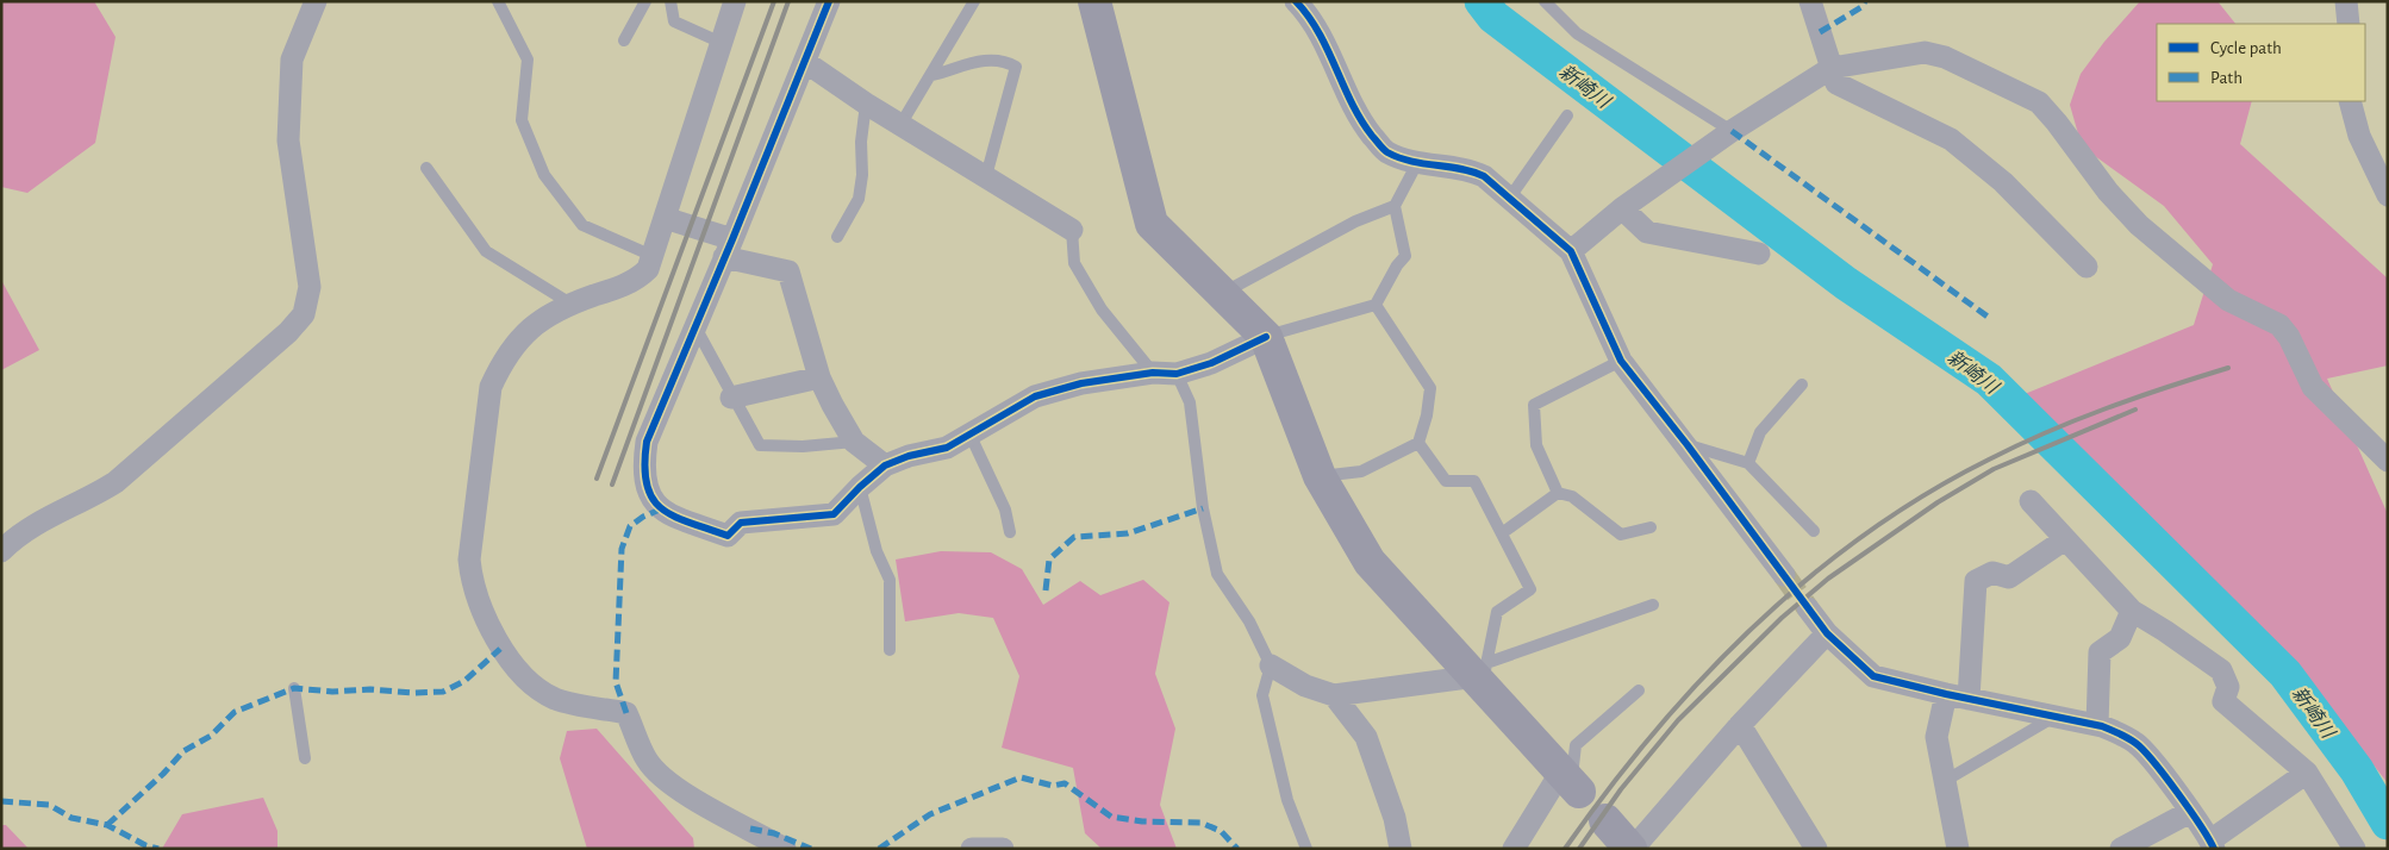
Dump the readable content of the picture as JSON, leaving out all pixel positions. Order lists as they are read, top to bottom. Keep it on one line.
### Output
{"water":["新崎川"],"legend":["Cycle path","Path"]}
